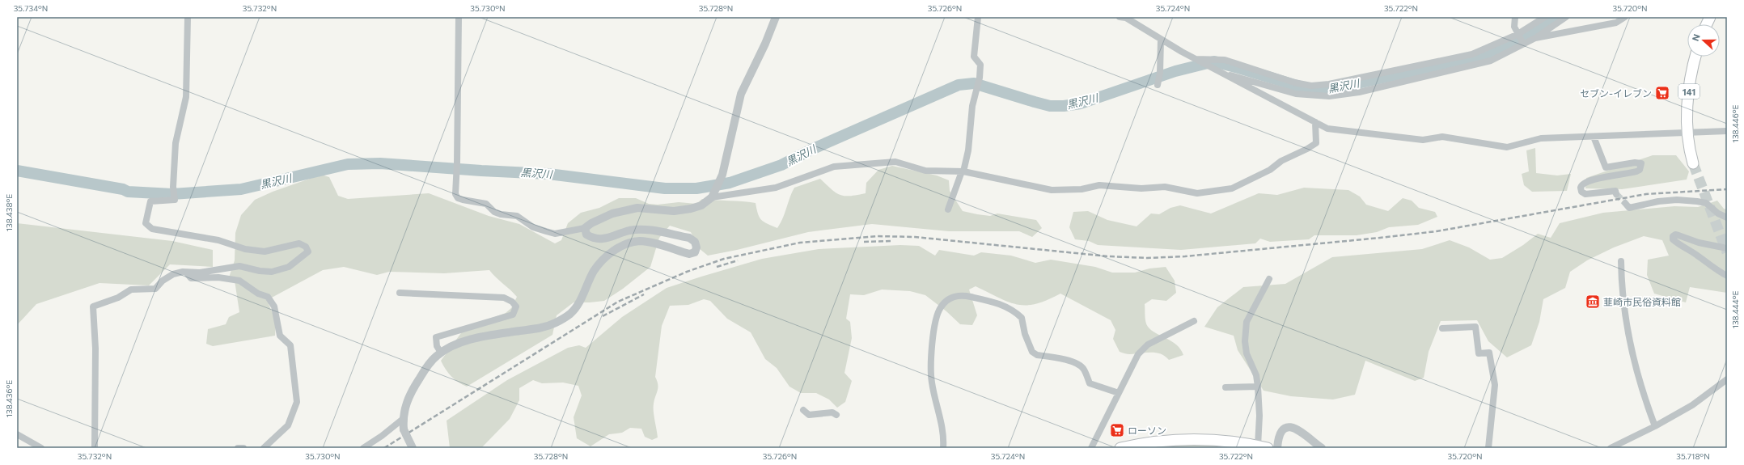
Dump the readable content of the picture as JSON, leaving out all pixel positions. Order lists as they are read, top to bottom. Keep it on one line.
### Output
{"streets":{"main road":["141"]},"water":["黒沢川"],"places":{"supermarket":["セブン-イレブン","ローソン"],"museum":["韮崎市民俗資料館"]},"north":"left","coordinates":["35.734°N","35.732°N","35.730°N","35.728°N","35.726°N","35.724°N","35.722°N","35.720°N","138.446°E","138.438°E","138.444°E","138.436°E","35.718°N"]}
